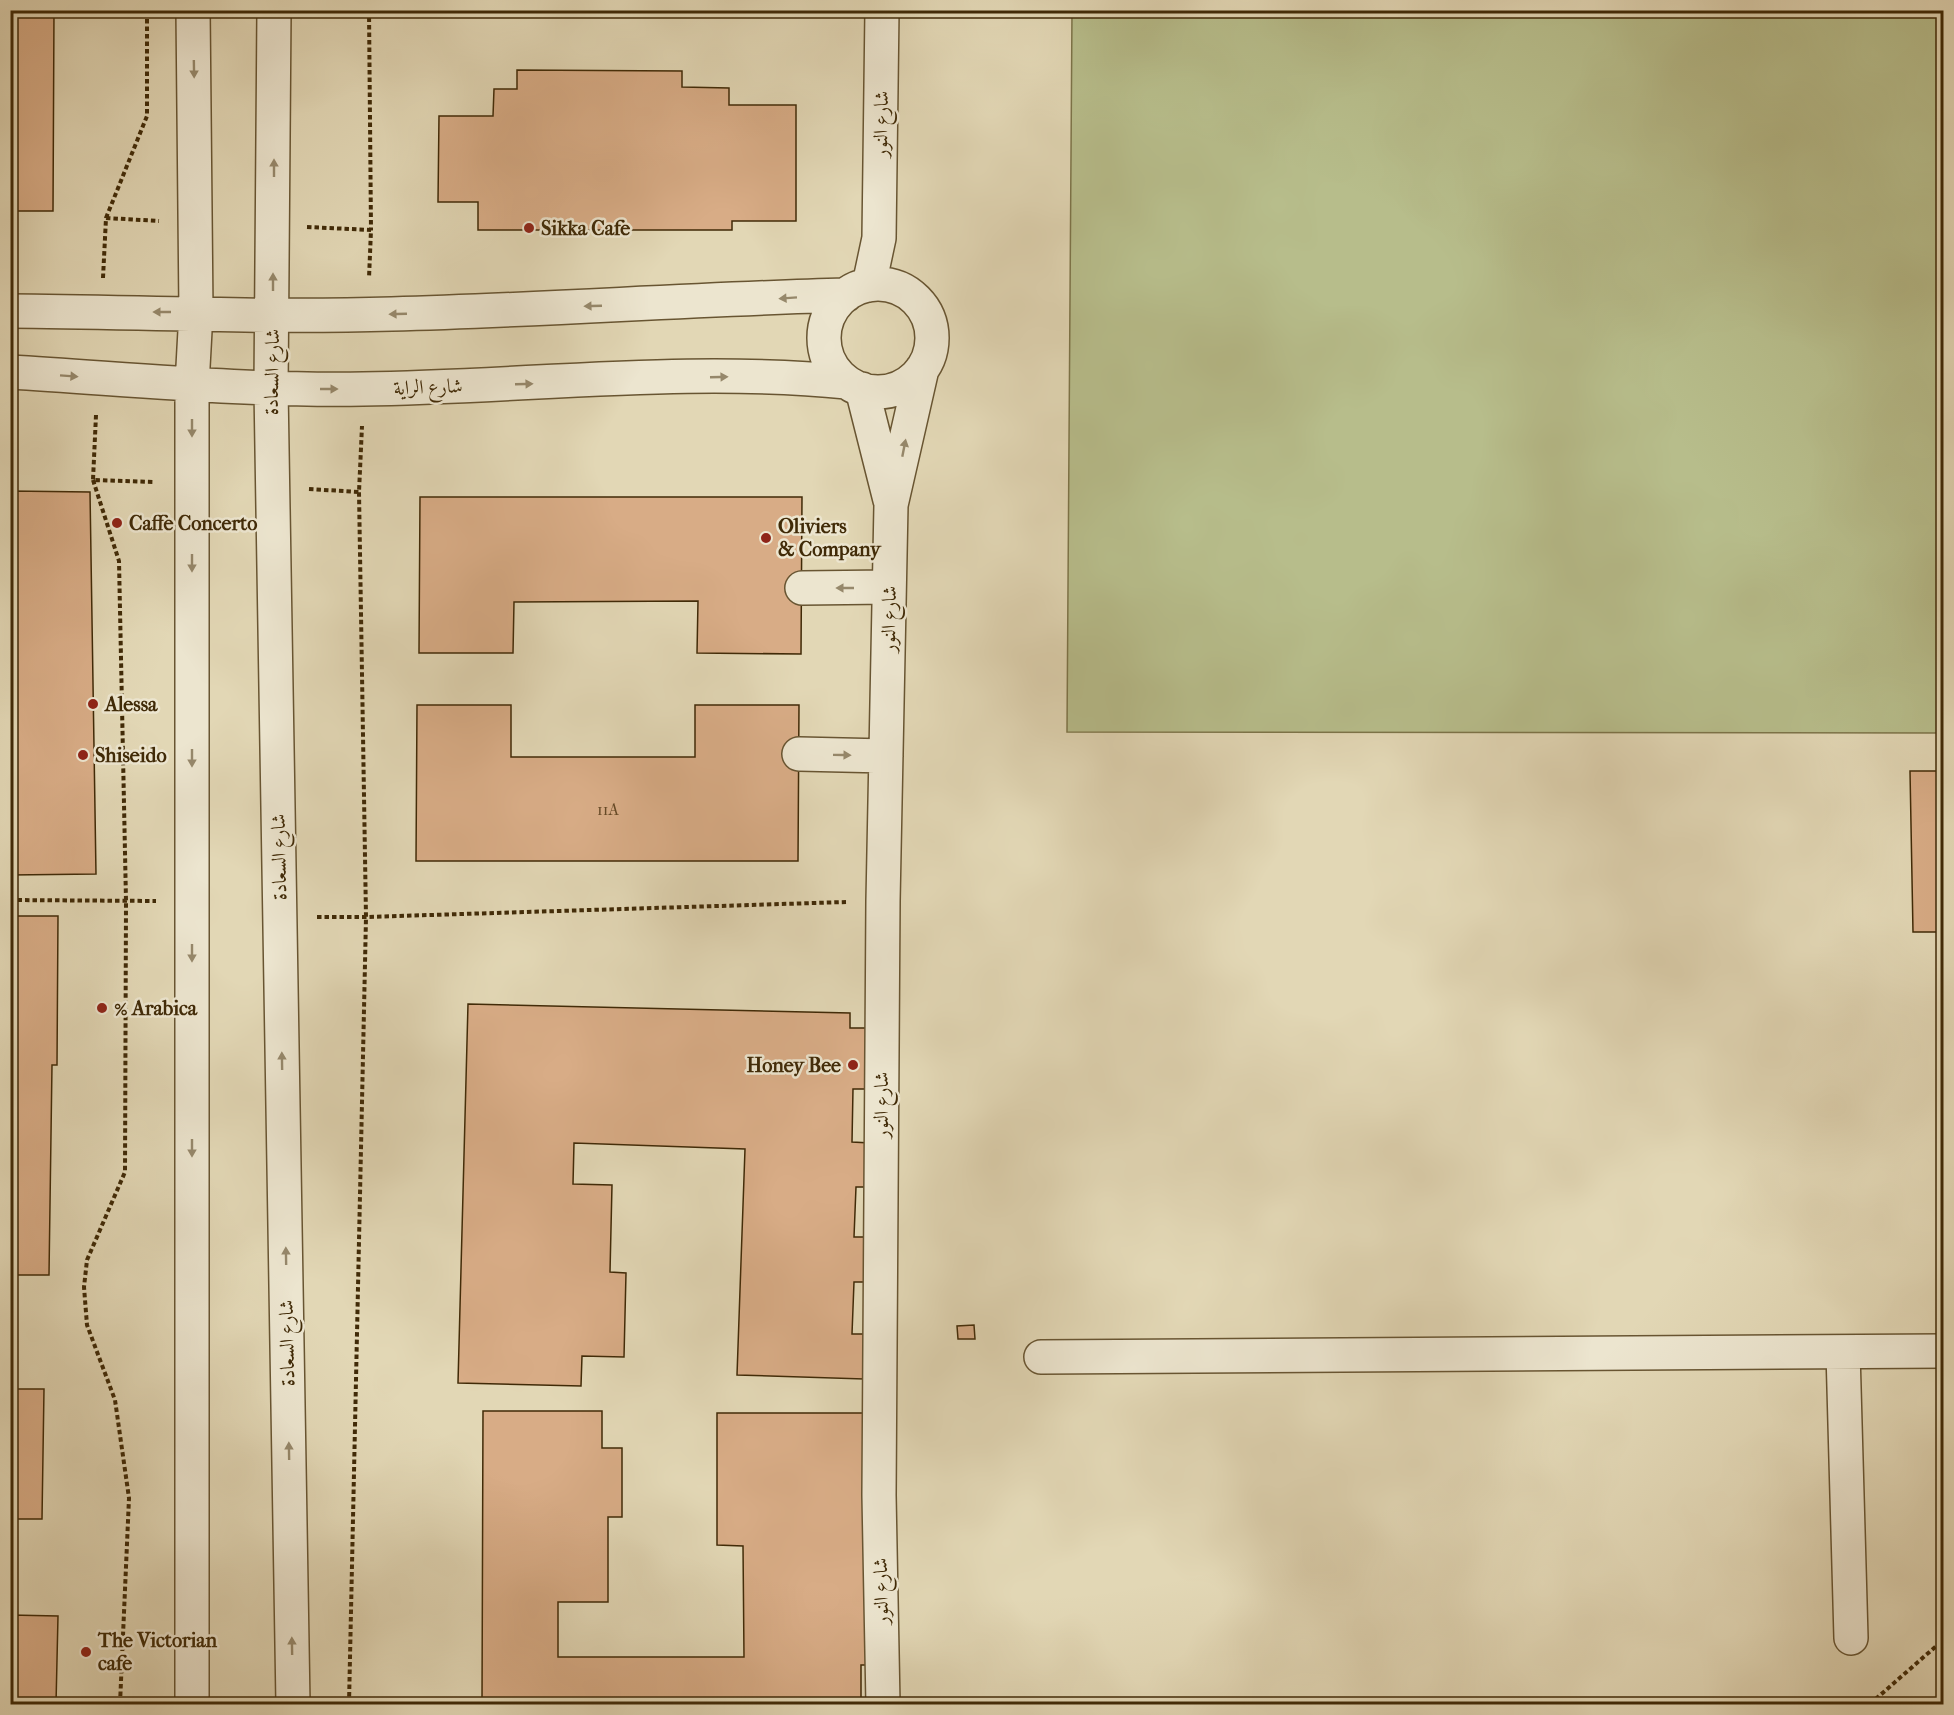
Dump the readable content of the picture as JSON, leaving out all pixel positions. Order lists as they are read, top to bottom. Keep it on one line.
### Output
{"streets":{"street":["شارع النور","شارع السعادة","شارع الراية"]},"crossings":[["شارع النور","شارع الراية"],["شارع السعادة","شارع الراية"]],"places":["Sikka Cafe","Caffe Concerto","Oliviers & Company","Alessa","Shiseido","% Arabica","Honey Bee","The Victorian cafe"],"house_numbers":["11A"]}
